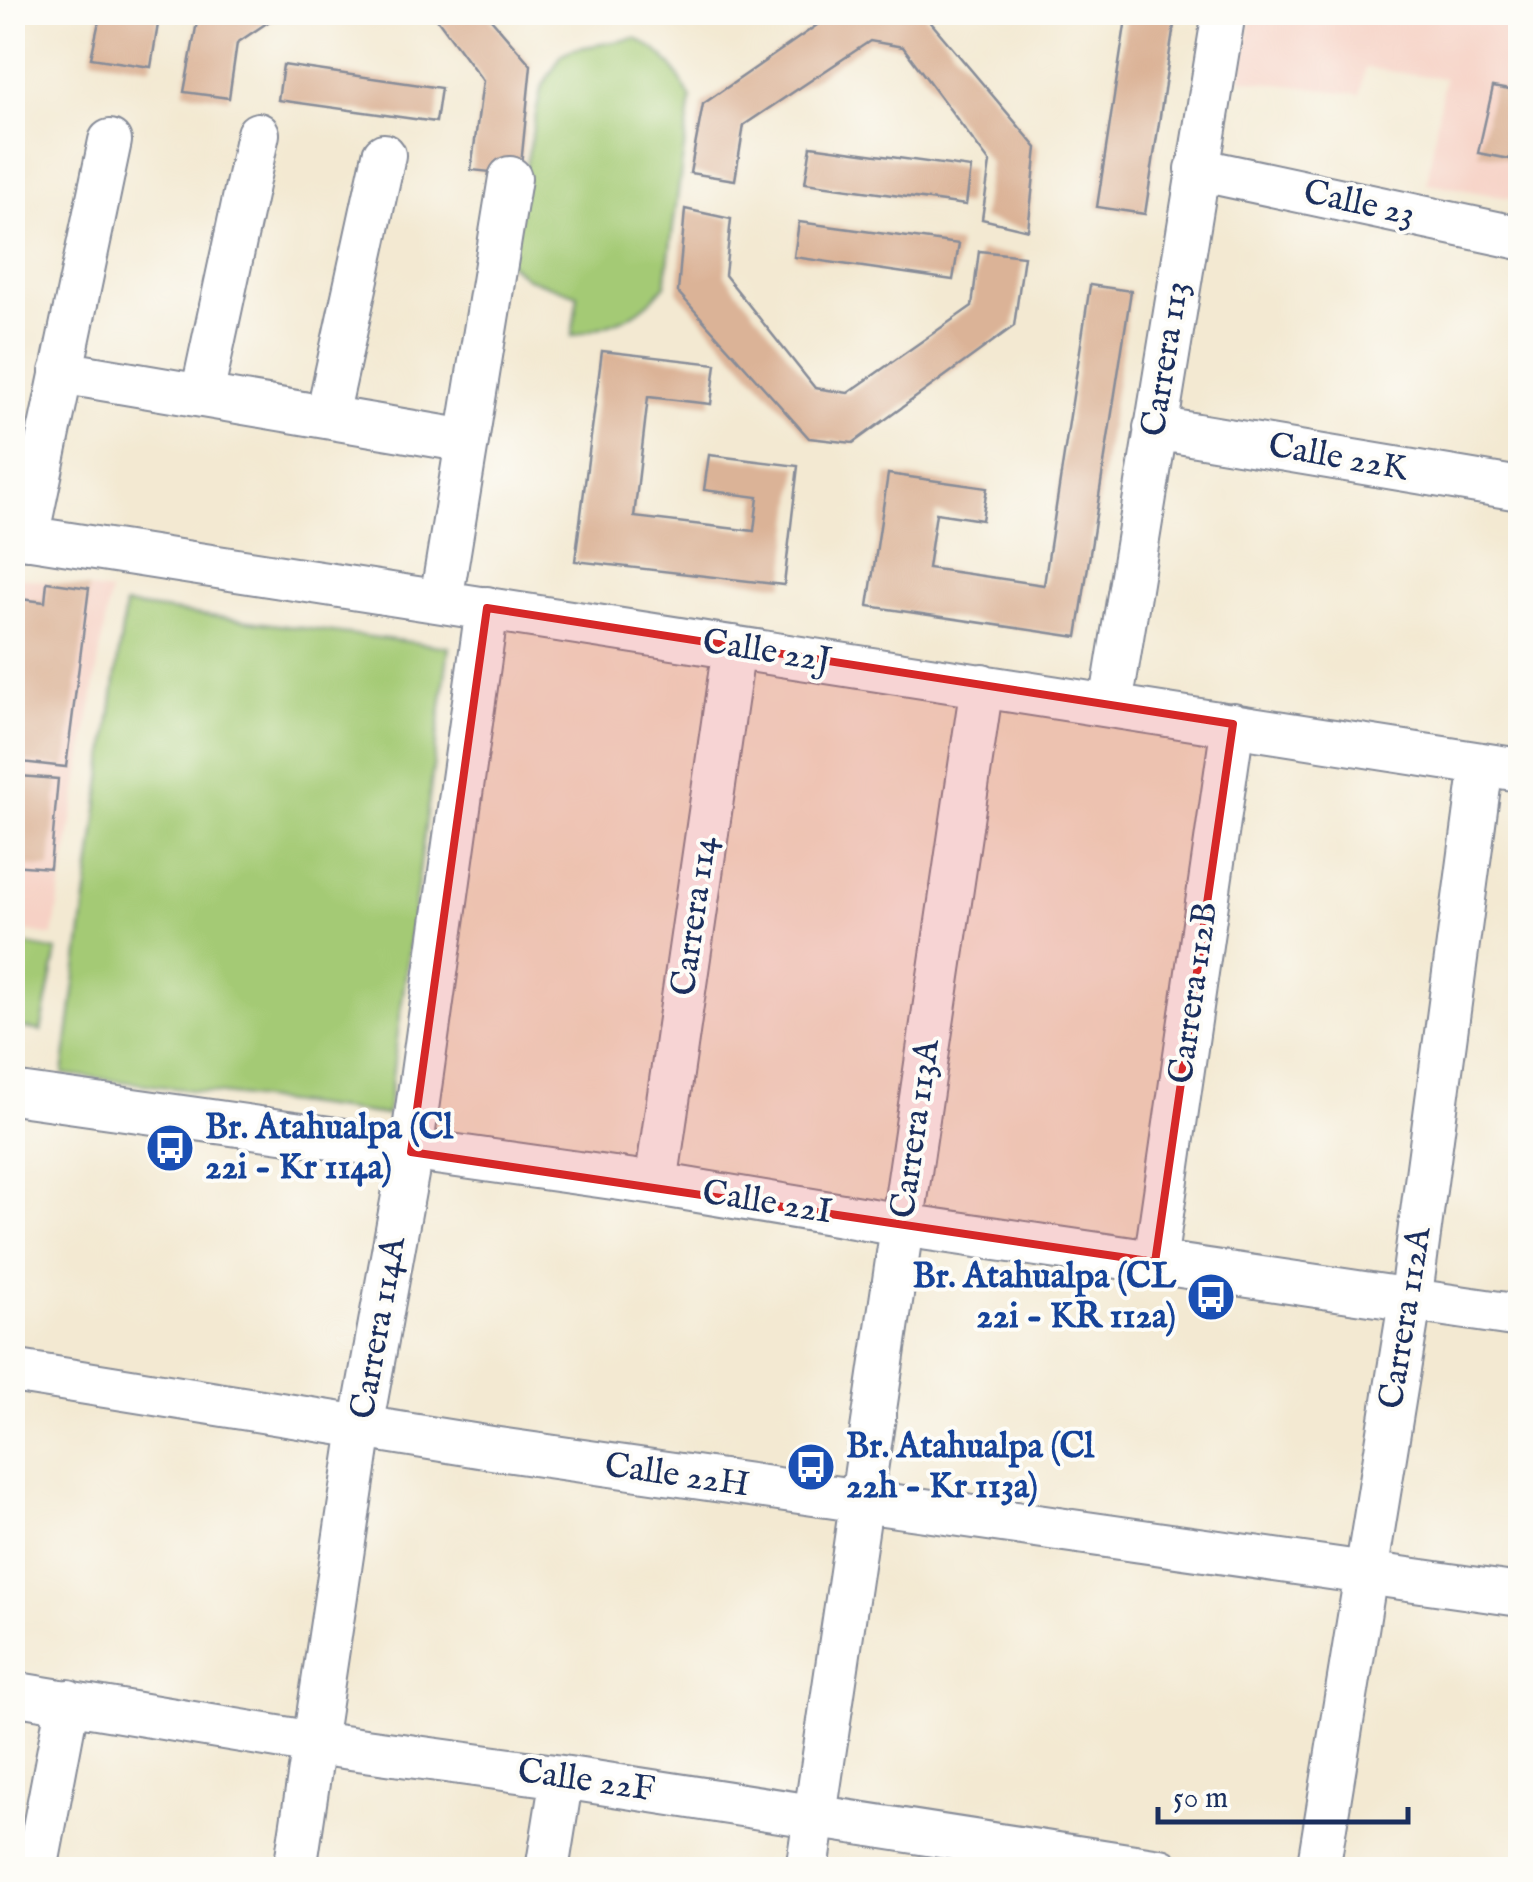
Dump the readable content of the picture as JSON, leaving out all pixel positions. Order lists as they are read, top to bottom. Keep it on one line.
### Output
{"streets":{"street":["Calle 23","Carrera 113","Calle 22K","Calle 22J","Carrera 114","Carrera 112B","Carrera 113A","Calle 22I","Carrera 112A","Carrera 114A","Calle 22H","Calle 22F"]},"crossings":[["Calle 23","Carrera 113"],["Carrera 113","Calle 22K"],["Carrera 113","Calle 22J"],["Calle 22J","Carrera 114"],["Calle 22J","Carrera 112B"],["Calle 22J","Carrera 113A"],["Calle 22J","Carrera 112A"],["Calle 22J","Carrera 114A"],["Carrera 114","Calle 22I"],["Carrera 112B","Calle 22I"],["Carrera 113A","Calle 22I"],["Carrera 113A","Calle 22H"],["Carrera 113A","Calle 22F"],["Calle 22I","Carrera 112A"],["Calle 22I","Carrera 114A"],["Carrera 112A","Calle 22H"],["Carrera 114A","Calle 22H"],["Carrera 114A","Calle 22F"]],"places":{"bus stop":["Br. Atahualpa (Cl 22i - Kr 114a)","Br. Atahualpa (CL 22i - KR 112a)","Br. Atahualpa (Cl 22h - Kr 113a)"]},"scale_bar":"50 m"}
